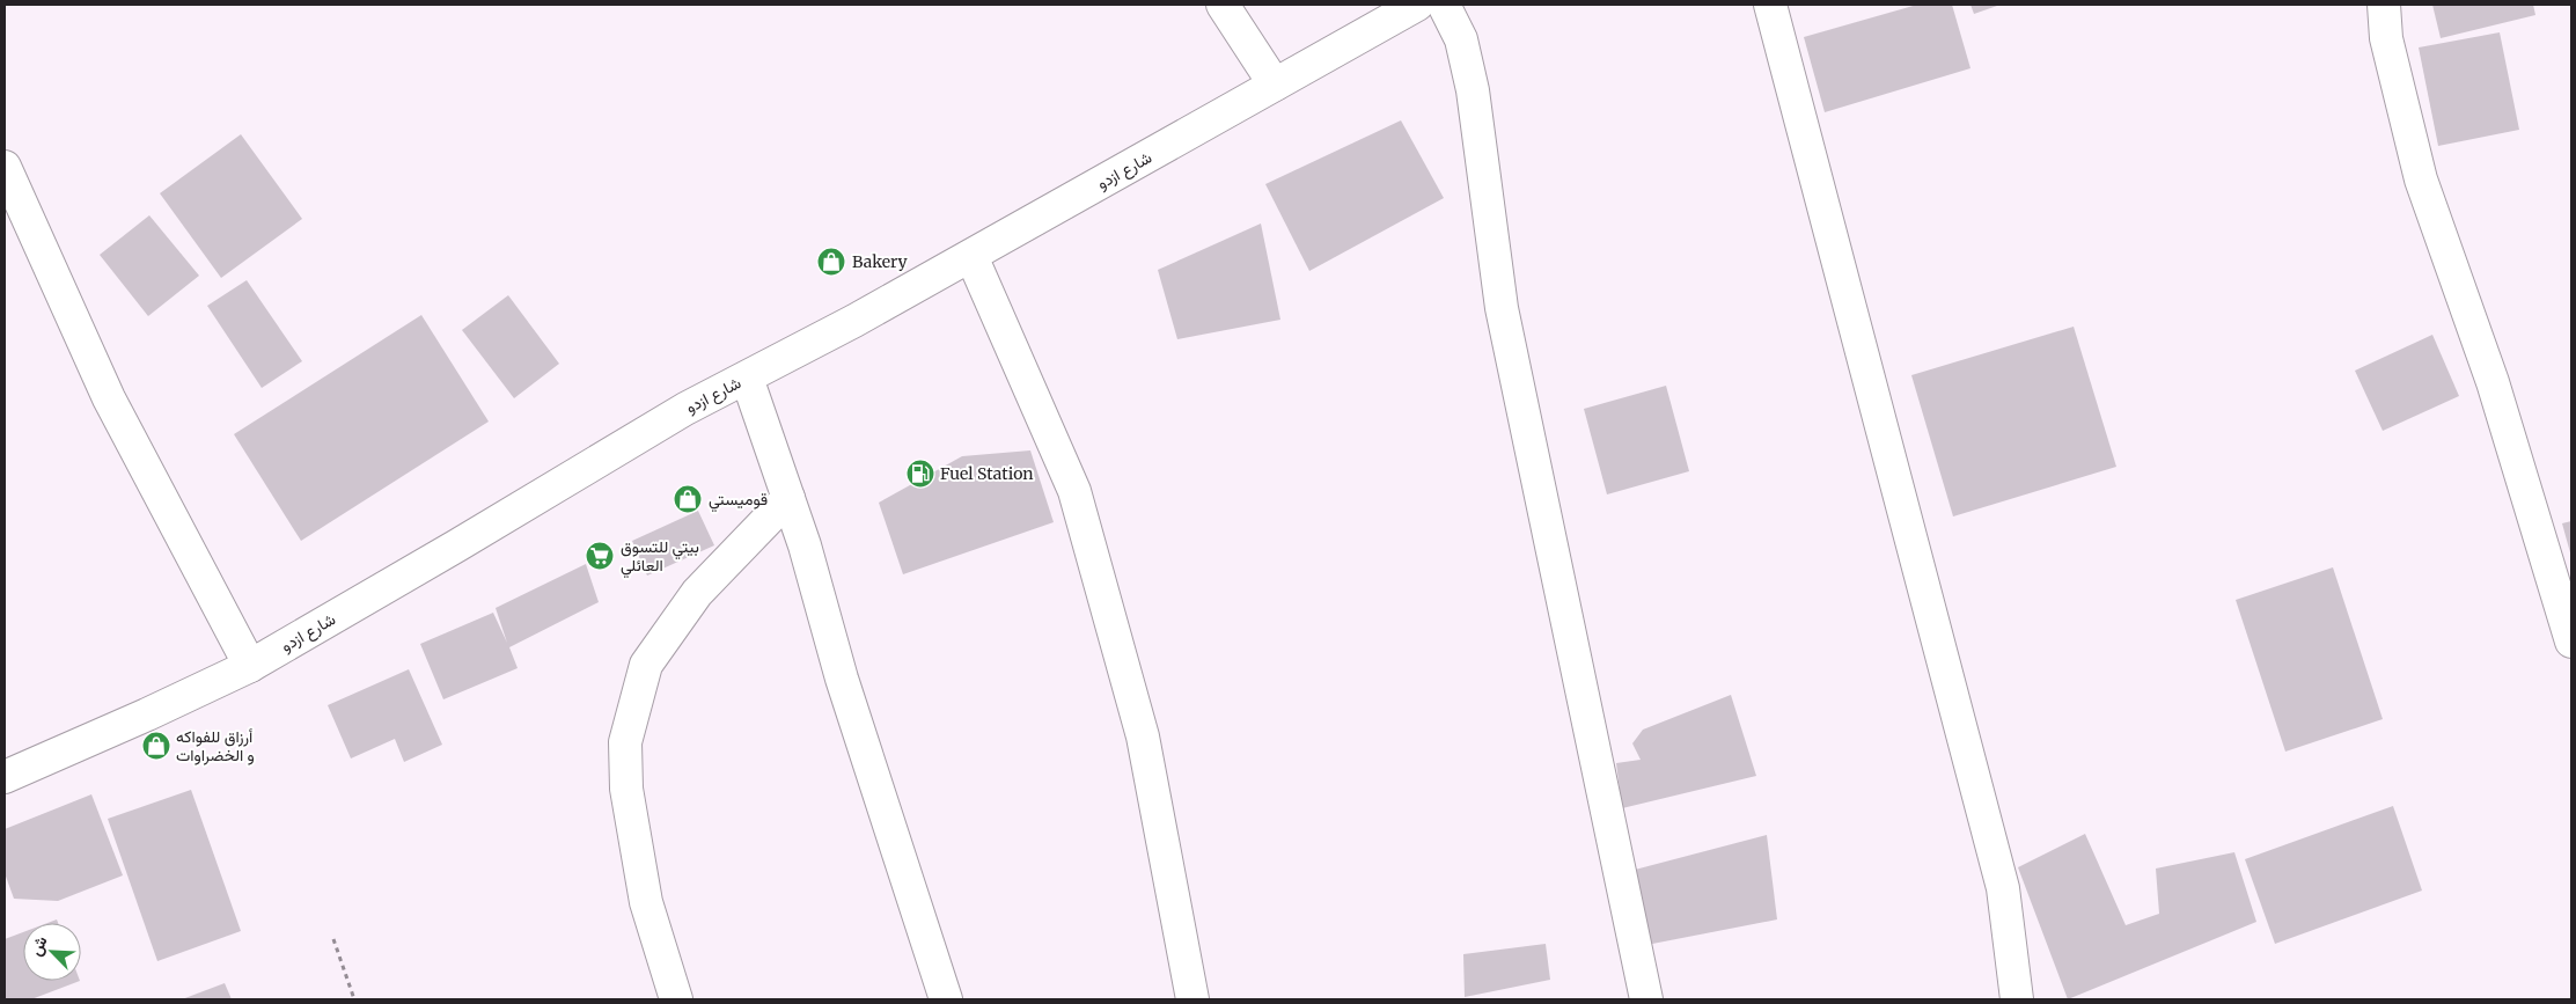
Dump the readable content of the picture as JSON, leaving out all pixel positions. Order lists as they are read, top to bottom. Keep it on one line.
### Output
{"streets":{"street":["شارع ازدو"]},"places":{"shop":["Bakery","قوميستي","أرزاق للفواكه و الخضراوات"],"fuel station":["Fuel Station"],"supermarket":["بيتي للتسوق العائلي"]},"north":"top left"}
